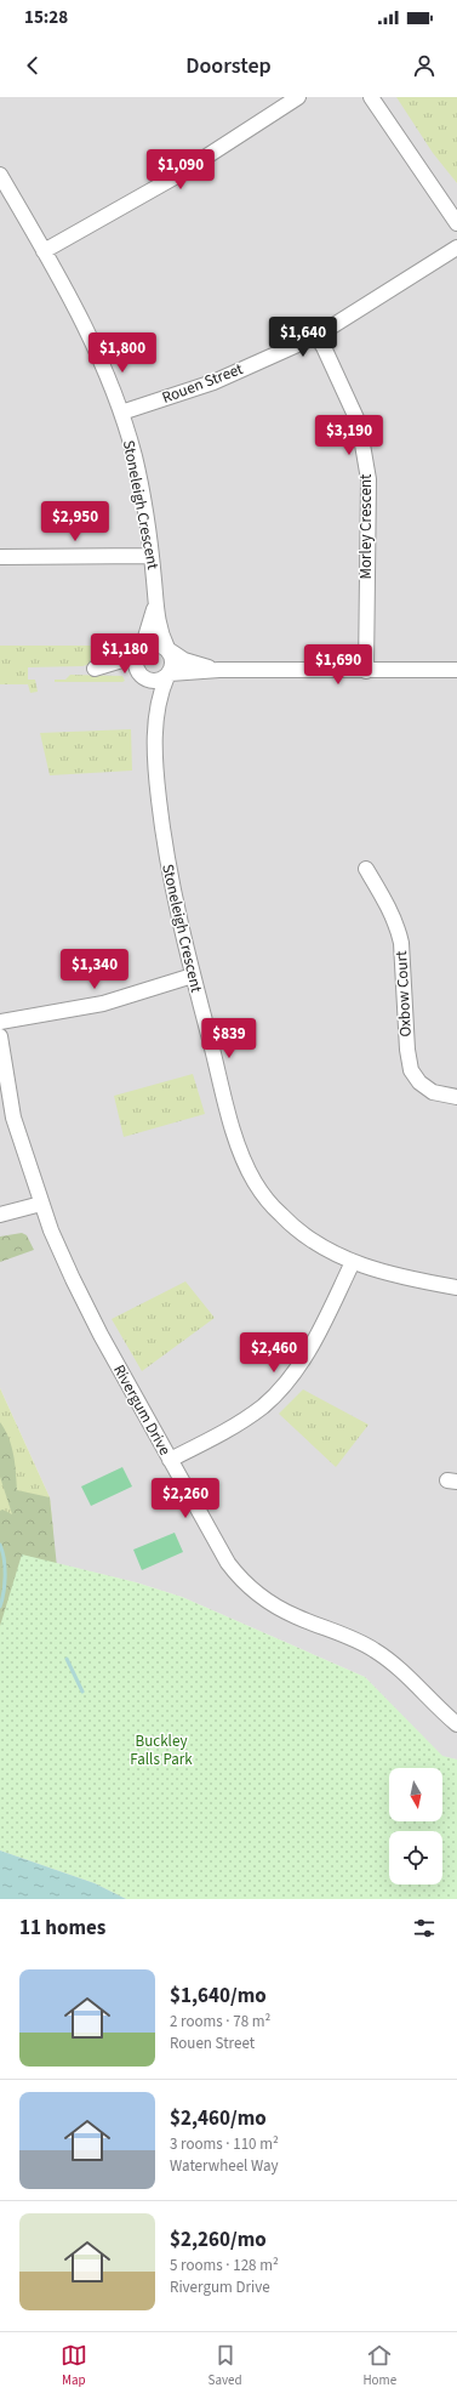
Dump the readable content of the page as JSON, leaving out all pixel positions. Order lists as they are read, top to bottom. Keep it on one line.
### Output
{"streets":{"street":["Rouen Street","Stoneleigh Crescent","Morley Crescent","Oxbow Court","Rivergum Drive"]},"crossings":[["Rouen Street","Stoneleigh Crescent"],["Rouen Street","Morley Crescent"]],"parks":["Buckley Falls Park"],"north":"bottom","page":{"status":"15:28","header":"Doorstep","price":["$1,090","$1,640","$1,800","$3,190","$2,950","$1,180","$1,690","$1,340","$839","$2,460","$2,260"],"heading":"11 homes","list":[{"name":"$1,640/mo","note":"2 rooms · 78 m² · Rouen Street"},{"name":"$2,460/mo","note":"3 rooms · 110 m² · Waterwheel Way"},{"name":"$2,260/mo","note":"5 rooms · 128 m² · Rivergum Drive"}],"tabs":["Map","Saved","Home"]}}
